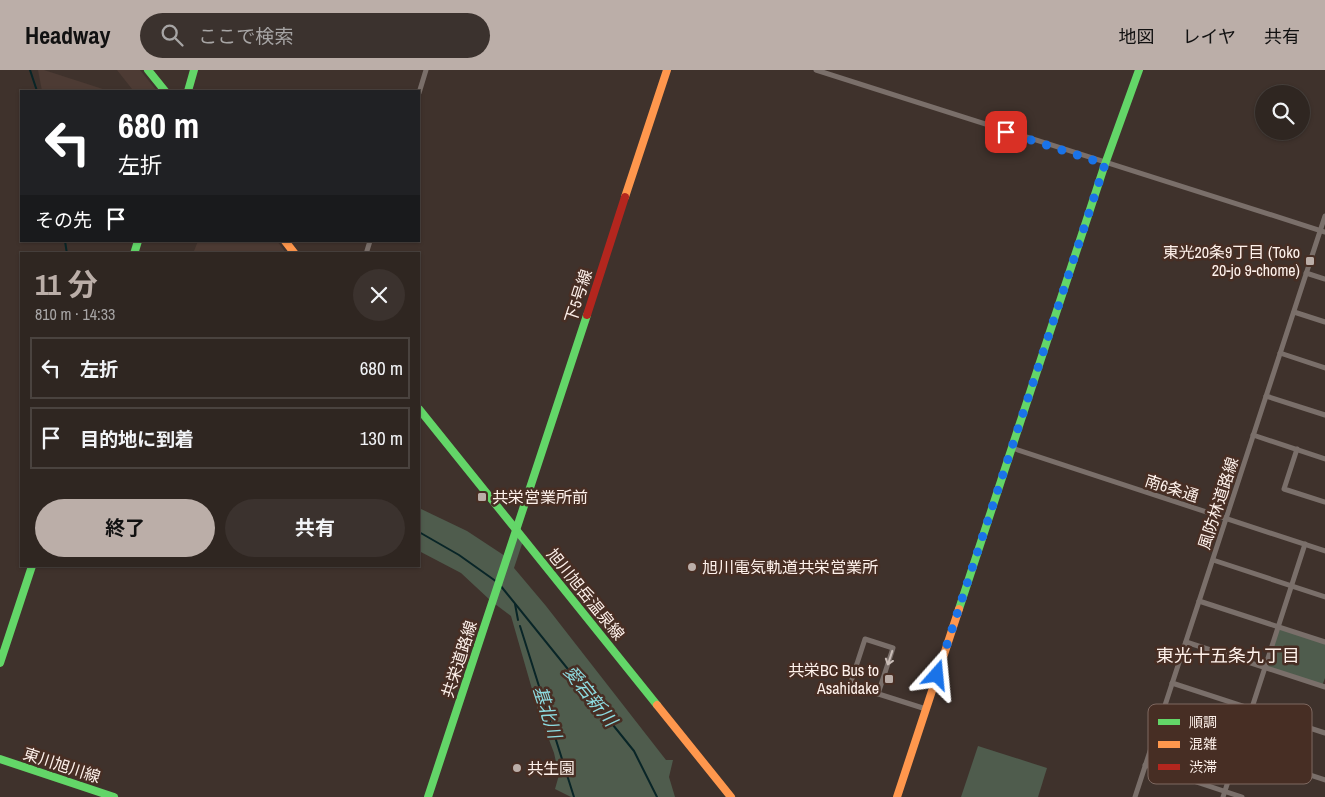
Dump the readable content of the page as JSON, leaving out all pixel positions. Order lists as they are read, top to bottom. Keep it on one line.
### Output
{"streets":{"street":["下5号線","南6条通","風防林道路線","旭川旭岳温泉線","共栄道路線","東川旭川線"]},"crossings":[["下5号線","旭川旭岳温泉線"],["下5号線","共栄道路線"],["南6条通","風防林道路線"],["旭川旭岳温泉線","共栄道路線"]],"districts":["東光十五条九丁目"],"water":["愛宕新川","基北川"],"places":{"transit":["東光20条9丁目 (Toko 20-jo 9-chome)","共栄営業所前","共栄BC Bus to Asahidake"],"other":["旭川電気軌道共栄営業所","共生園"]},"legend":["順調","混雑","渋滞"],"page":{"header":"Headway","search":"ここで検索","nav":["地図","レイヤ","共有"],"turn":["680 m","左折"],"then":"その先","heading":["11 分","810 m · 14:33"],"list":[{"name":"左折","value":"680 m"},{"name":"目的地に到着","value":"130 m"}],"buttons":["終了","共有"]}}
